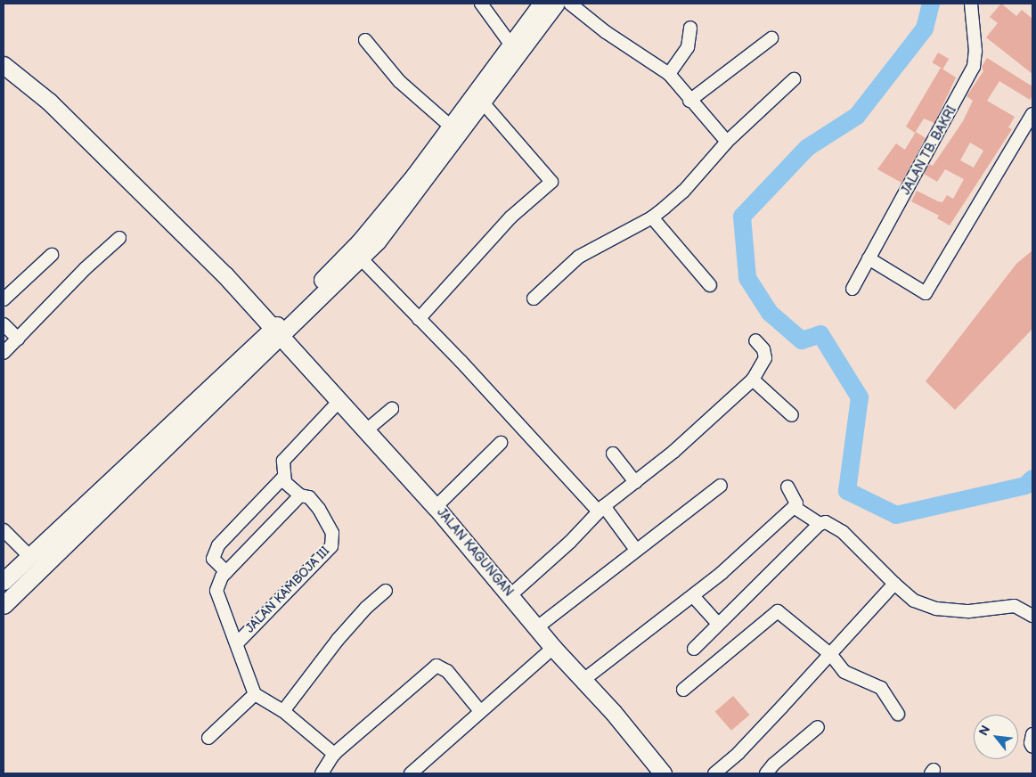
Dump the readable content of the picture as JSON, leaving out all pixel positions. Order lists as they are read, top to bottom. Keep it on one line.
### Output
{"streets":{"main road":["JALAN KAGUNGAN"],"street":["JALAN TB. BAKRI","JALAN KAMBOJA III"]},"north":"top left"}
